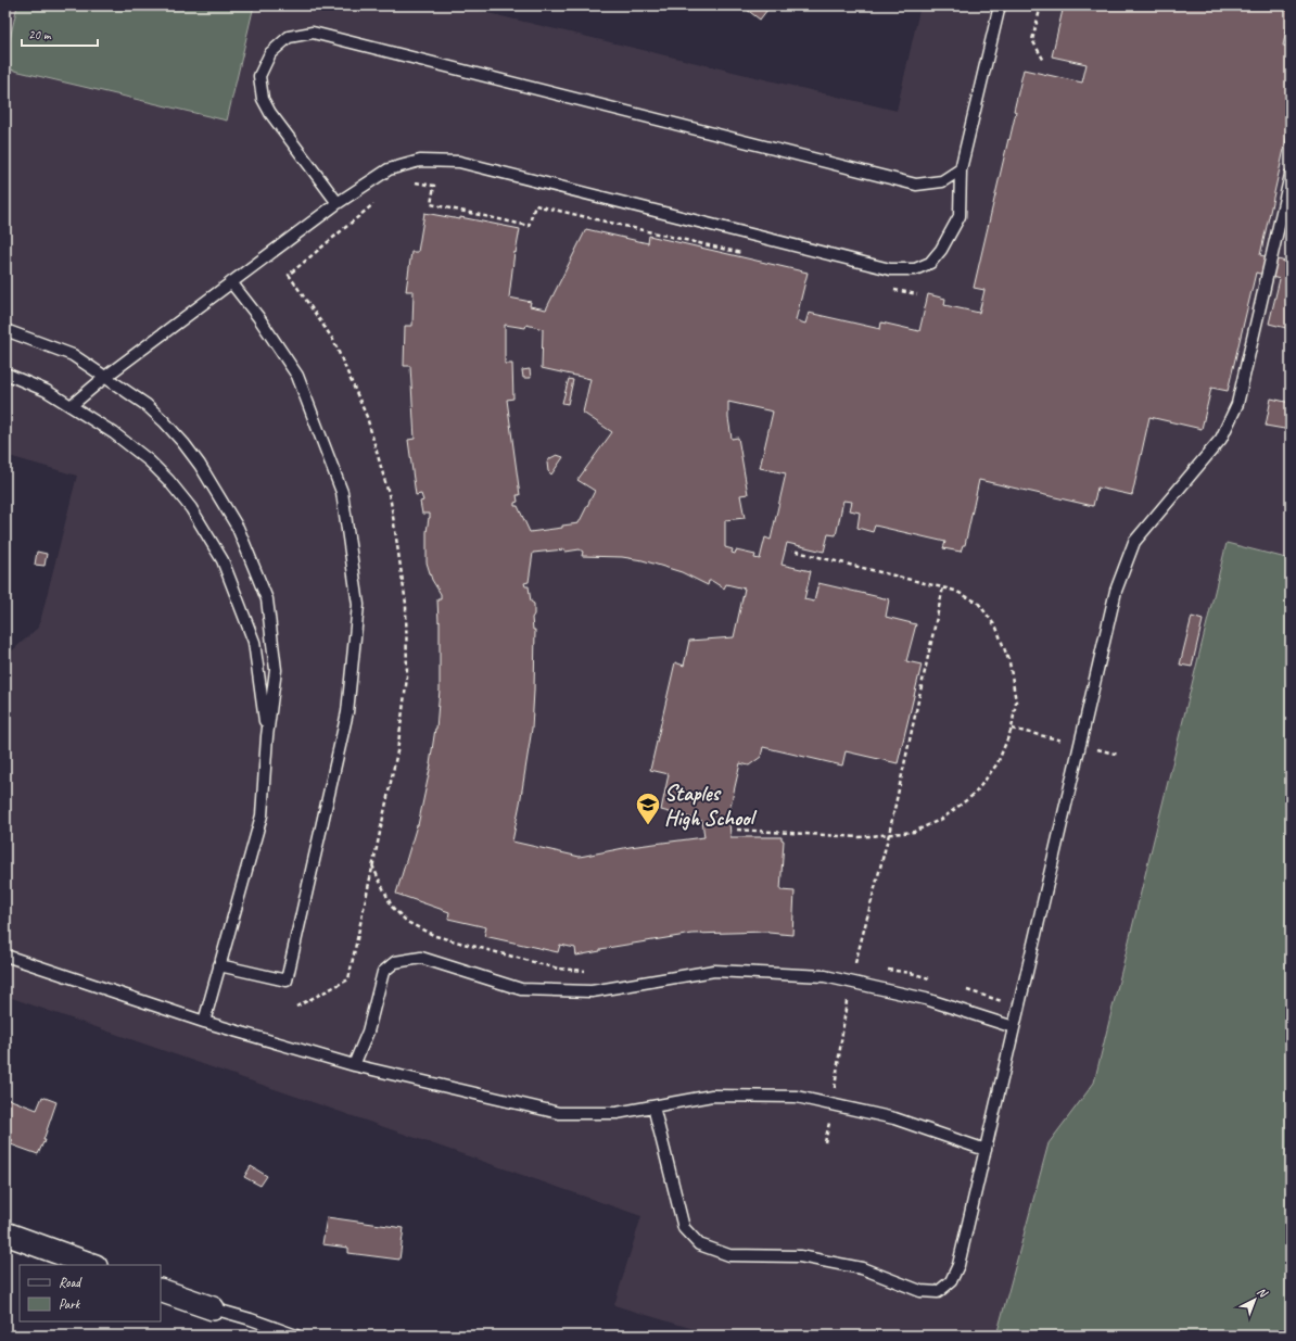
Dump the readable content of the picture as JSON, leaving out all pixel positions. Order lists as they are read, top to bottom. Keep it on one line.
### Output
{"places":{"school or university":["Staples High School"]},"legend":["Road","Park"],"scale_bar":"20 m","north":"top right"}
